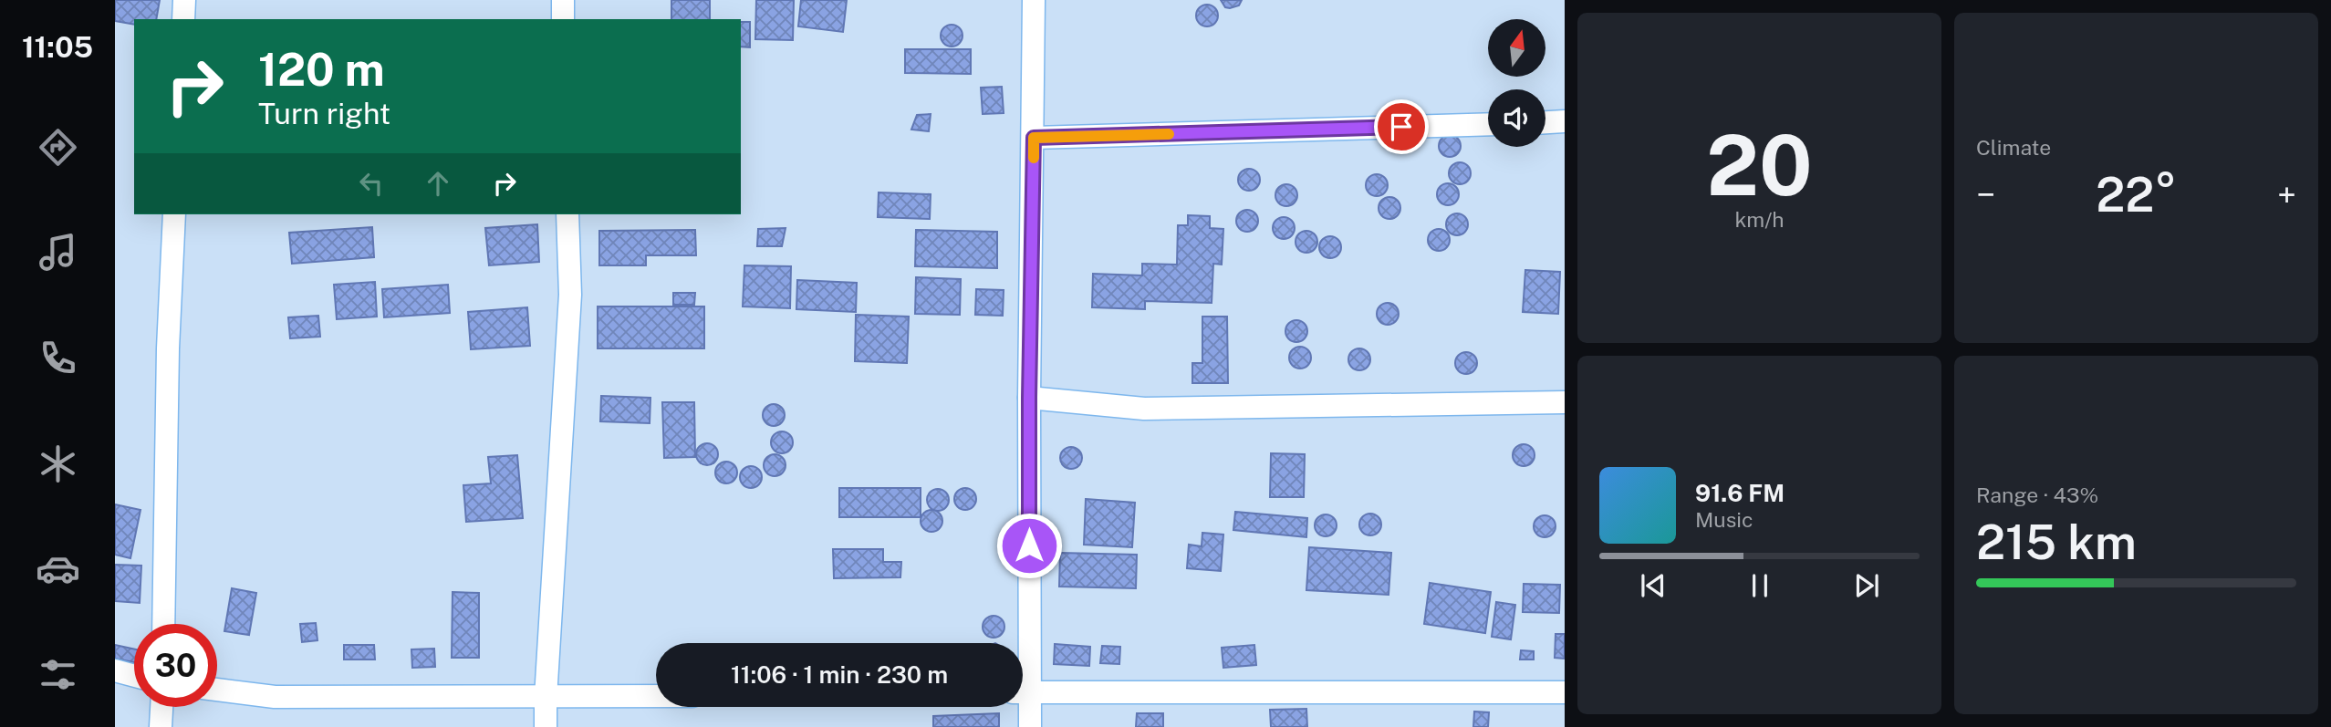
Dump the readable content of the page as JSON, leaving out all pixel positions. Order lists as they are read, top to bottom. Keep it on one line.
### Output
{"north":"top","page":{"tabs":"11:05","tile":[["20","km/h"],"Climate",["Range · 43%","215 km"]],"turn":["120 m","Turn right"],"heat":["−","22°","+"],"song":["91.6 FM","Music"],"limit":"30","trip":"11:06 · 1 min · 230 m"}}
